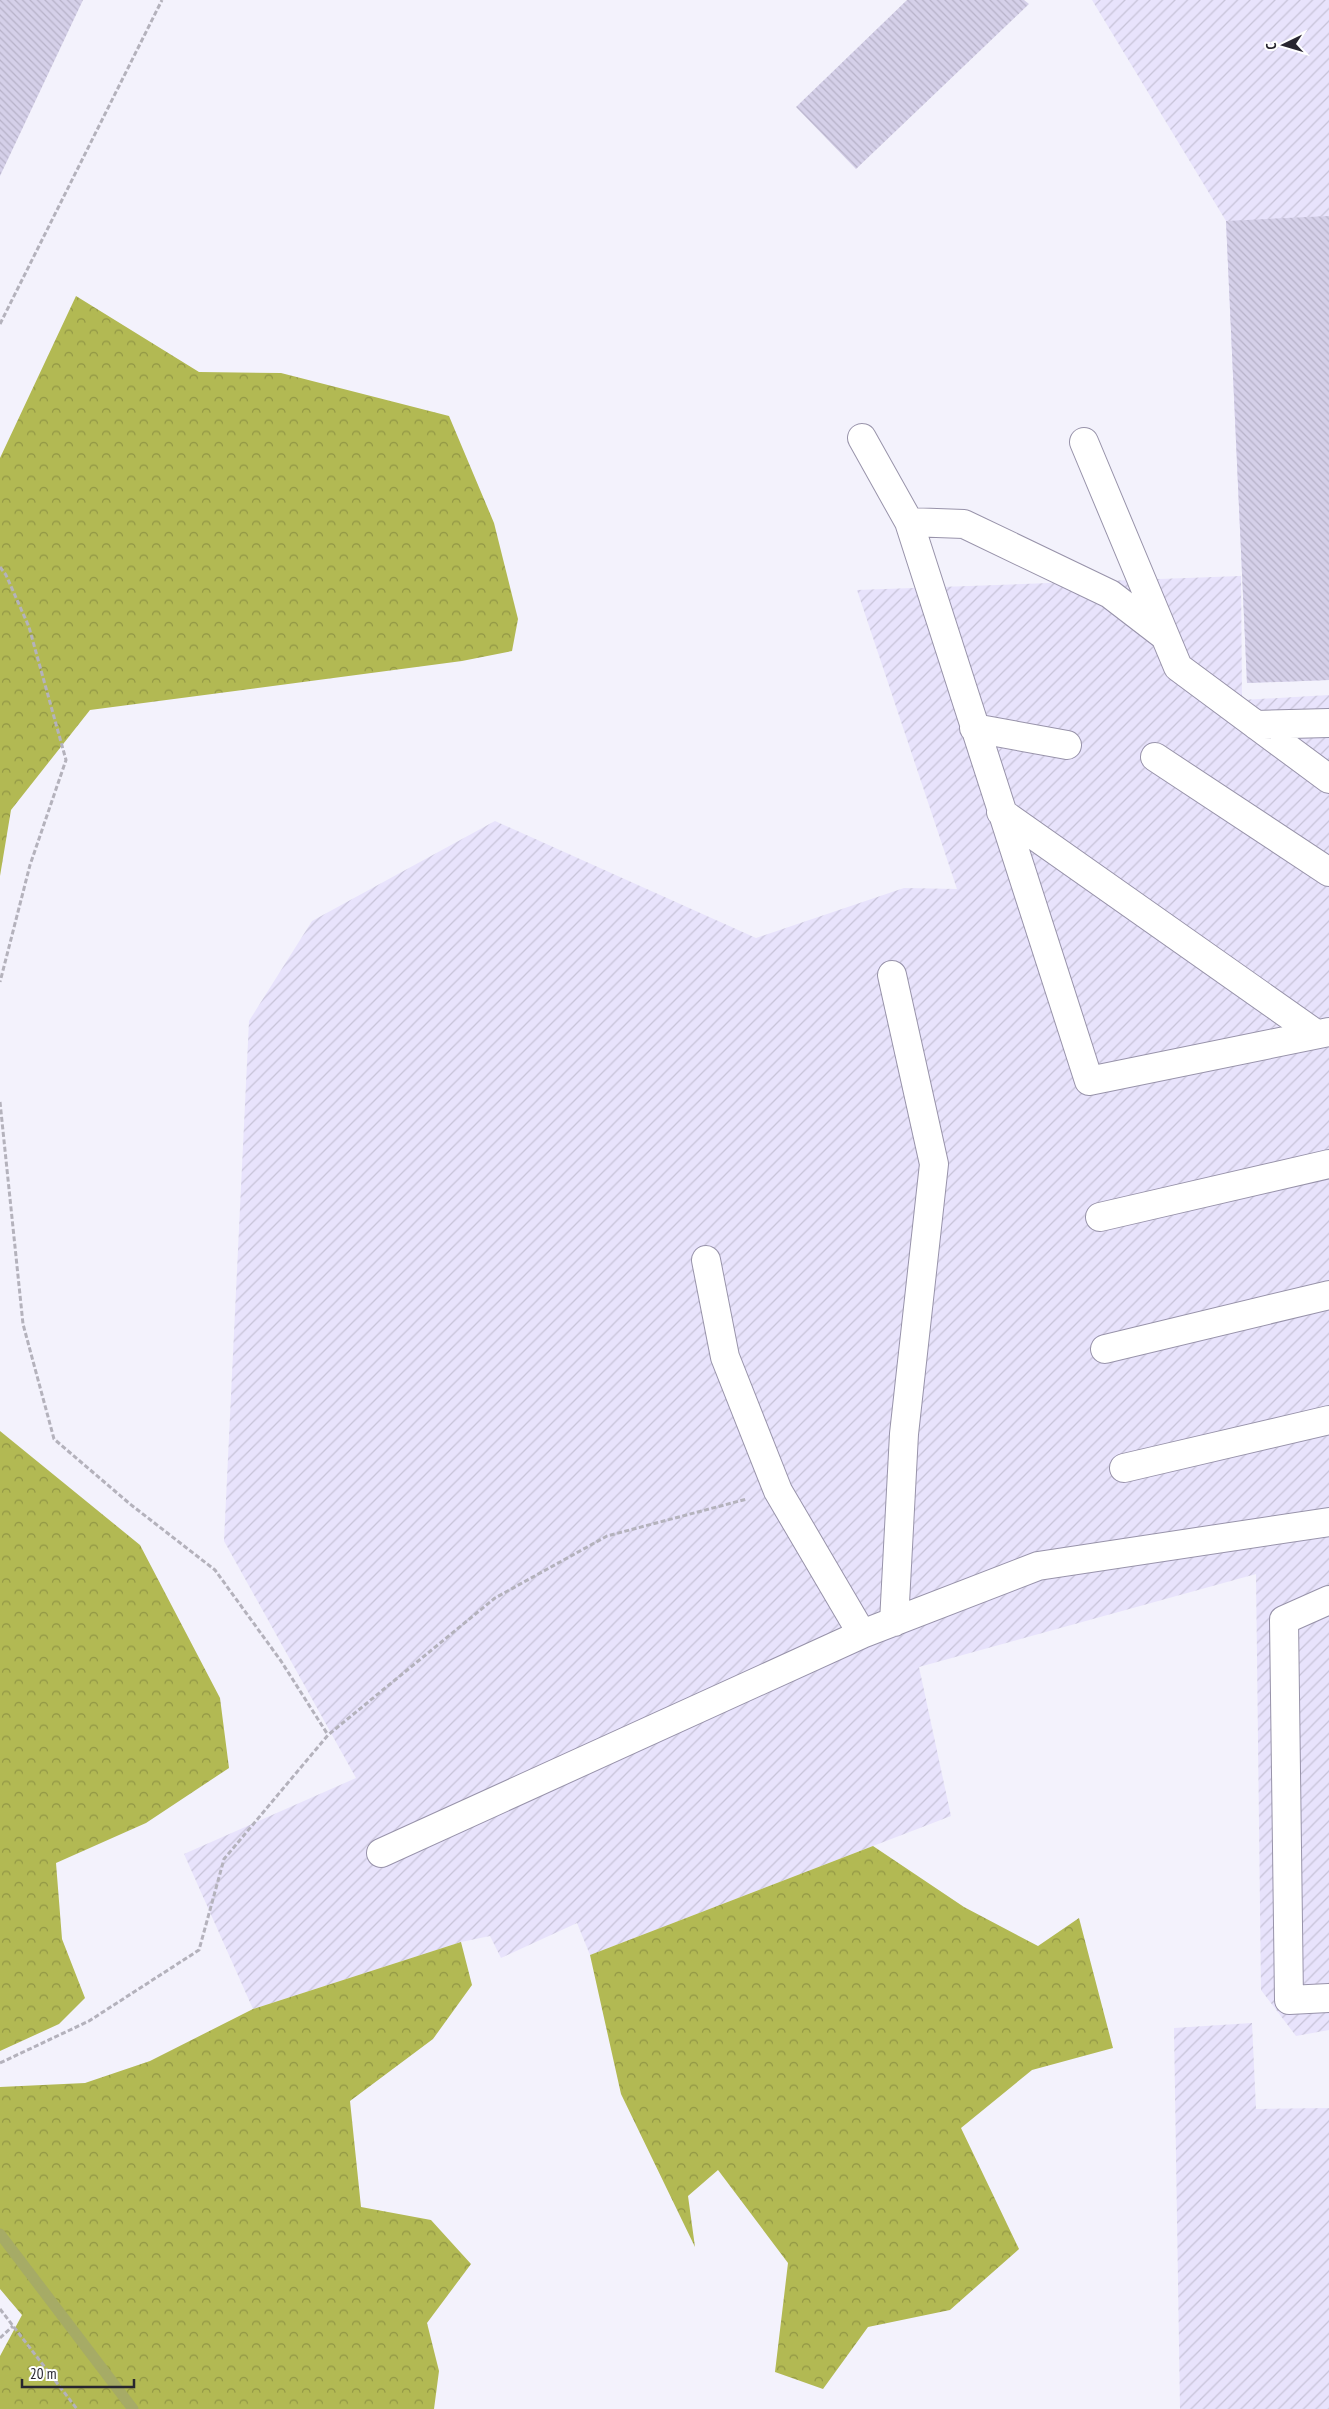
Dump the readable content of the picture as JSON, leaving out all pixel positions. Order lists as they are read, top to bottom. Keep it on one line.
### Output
{"scale_bar":"20 m","north":"left"}
